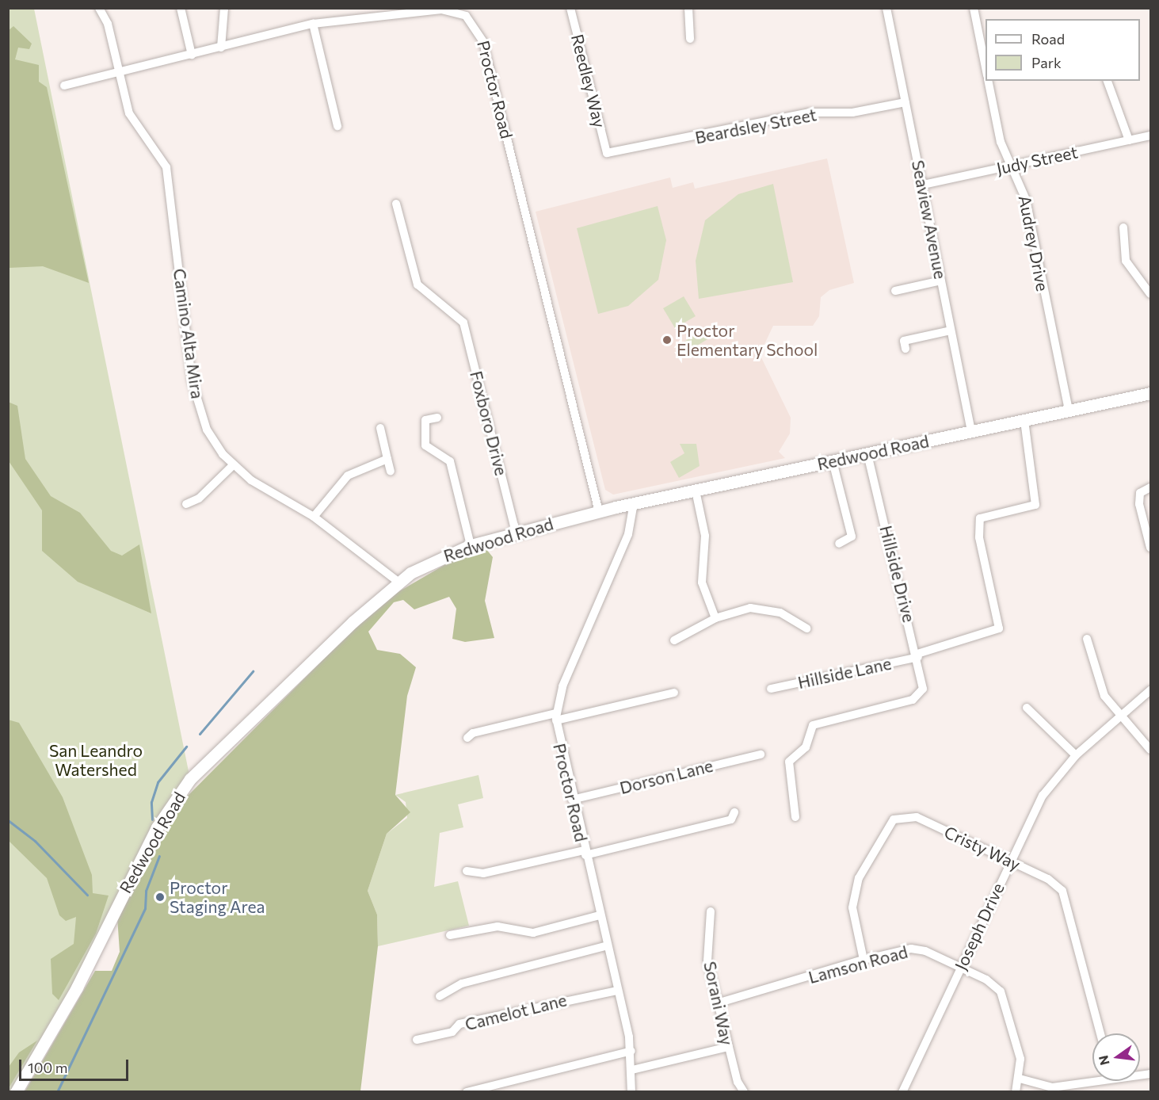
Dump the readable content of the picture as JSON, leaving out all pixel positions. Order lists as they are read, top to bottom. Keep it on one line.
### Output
{"streets":{"main road":["Redwood Road"],"street":["Reedley Way","Proctor Road","Beardsley Street","Judy Street","Seaview Avenue","Audrey Drive","Camino Alta Mira","Foxboro Drive","Hillside Drive","Hillside Lane","Dorson Lane","Cristy Way","Joseph Drive","Lamson Road","Sorani Way","Camelot Lane"]},"crossings":[["Reedley Way","Beardsley Street"],["Proctor Road","Camino Alta Mira"],["Proctor Road","Redwood Road"],["Proctor Road","Dorson Lane"],["Proctor Road","Camelot Lane"],["Beardsley Street","Seaview Avenue"],["Judy Street","Seaview Avenue"],["Judy Street","Audrey Drive"],["Seaview Avenue","Redwood Road"],["Audrey Drive","Redwood Road"],["Camino Alta Mira","Redwood Road"],["Foxboro Drive","Redwood Road"],["Redwood Road","Hillside Drive"],["Redwood Road","Hillside Lane"],["Hillside Drive","Hillside Lane"],["Cristy Way","Joseph Drive"],["Cristy Way","Lamson Road"],["Joseph Drive","Lamson Road"],["Lamson Road","Sorani Way"]],"parks":["San Leandro Watershed"],"places":["Proctor Elementary School","Proctor Staging Area"],"legend":["Road","Park"],"scale_bar":"100 m","north":"left"}
